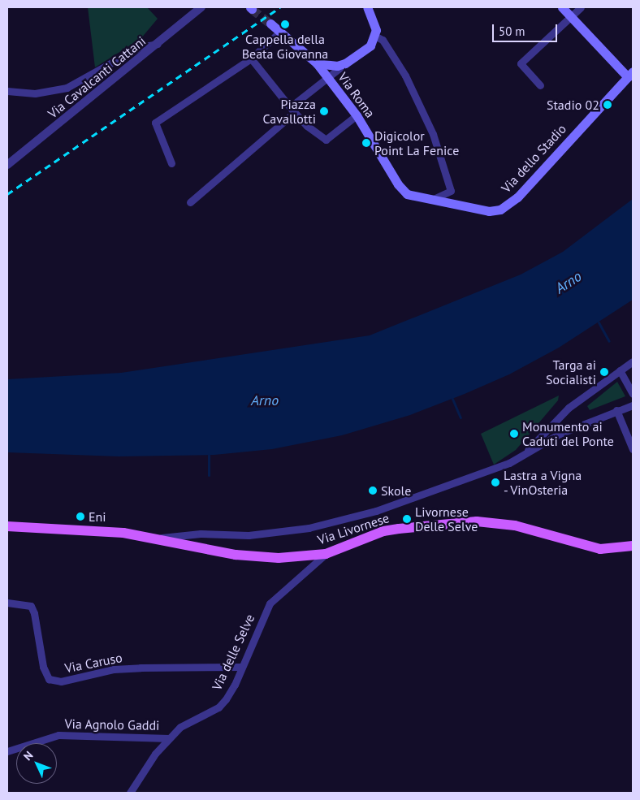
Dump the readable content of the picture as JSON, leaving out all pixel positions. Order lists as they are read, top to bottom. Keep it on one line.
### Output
{"streets":{"main road":["Via Roma","Via dello Stadio","Via Livornese"],"street":["Via Cavalcanti Cattani","Via delle Selve","Via Caruso","Via Agnolo Gaddi"]},"crossings":[["Via Roma","Via dello Stadio"],["Via Livornese","Via delle Selve"],["Via delle Selve","Via Caruso"],["Via delle Selve","Via Agnolo Gaddi"]],"water":["Arno"],"places":["Cappella della Beata Giovanna","Stadio 02","Piazza Cavallotti","Digicolor Point La Fenice","Targa ai Socialisti","Monumento ai Caduti del Ponte","Lastra a Vigna - VinOsteria","Skole","Eni","Livornese Delle Selve"],"scale_bar":"50 m","north":"top left"}
